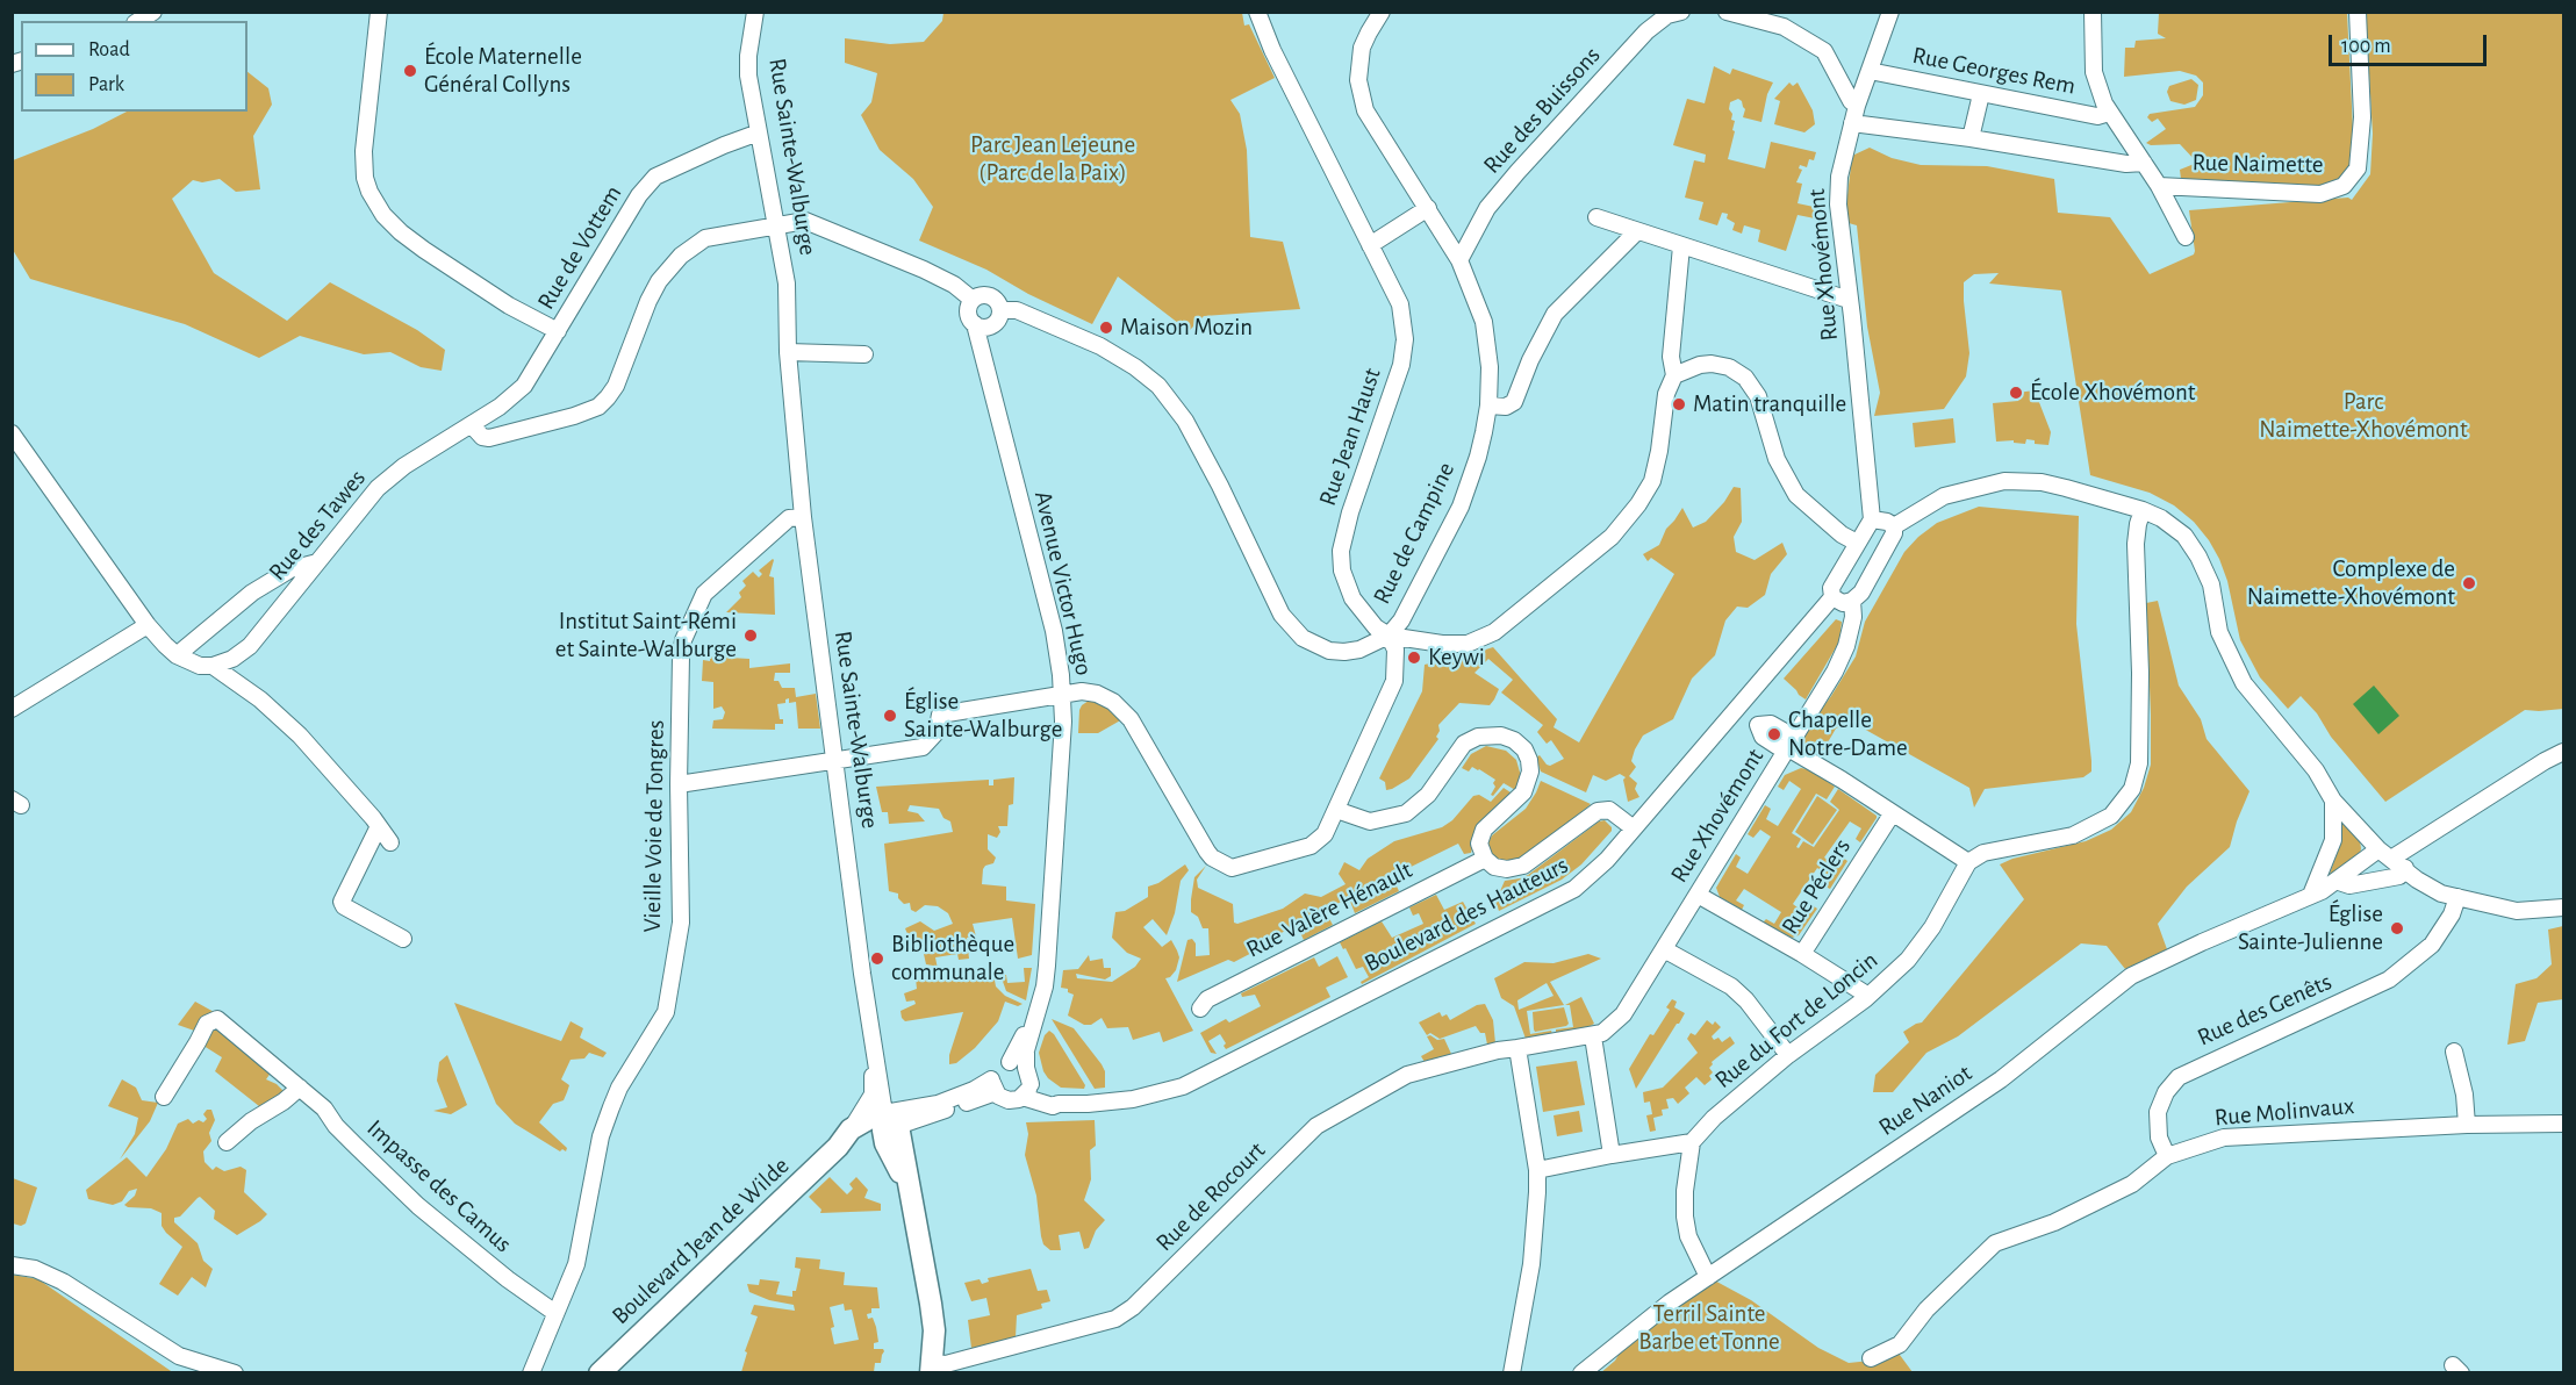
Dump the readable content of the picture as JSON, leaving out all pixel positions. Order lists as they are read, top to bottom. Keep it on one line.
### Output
{"streets":{"main road":["Rue Sainte-Walburge","Boulevard Jean de Wilde"],"street":["Rue Georges Rem","Rue des Buissons","Rue Naimette","Rue de Vottem","Rue Xhovémont","Rue Jean Haust","Rue des Tawes","Rue de Campine","Avenue Victor Hugo","Vieille Voie de Tongres","Rue Péclers","Rue Valère Hénault","Boulevard des Hauteurs","Rue des Genêts","Rue du Fort de Loncin","Rue Naniot","Rue Molinvaux","Impasse des Camus","Rue de Rocourt"]},"crossings":[["Rue Georges Rem","Rue Naimette"],["Rue Georges Rem","Rue Xhovémont"],["Rue des Buissons","Rue de Campine"],["Rue Sainte-Walburge","Rue de Vottem"],["Rue Sainte-Walburge","Rue de Campine"],["Rue Sainte-Walburge","Vieille Voie de Tongres"],["Rue Sainte-Walburge","Rue de Rocourt"],["Rue Sainte-Walburge","Boulevard Jean de Wilde"],["Rue de Vottem","Rue des Tawes"],["Rue Xhovémont","Rue de Rocourt"],["Rue Jean Haust","Rue de Campine"],["Rue de Campine","Avenue Victor Hugo"],["Avenue Victor Hugo","Boulevard des Hauteurs"],["Vieille Voie de Tongres","Impasse des Camus"],["Rue Péclers","Rue du Fort de Loncin"],["Rue des Genêts","Rue Molinvaux"]],"parks":["Parc Jean Lejeune (Parc de la Paix)","Parc Naimette-Xhovémont","Terril Sainte Barbe et Tonne"],"places":["École Maternelle Général Collyns","Maison Mozin","École Xhovémont","Matin tranquille","Complexe de Naimette-Xhovémont","Institut Saint-Rémi et Sainte-Walburge","Keywi","Église Sainte-Walburge","Chapelle Notre-Dame","Église Sainte-Julienne","Bibliothèque communale"],"legend":["Road","Park"],"scale_bar":"100 m"}
